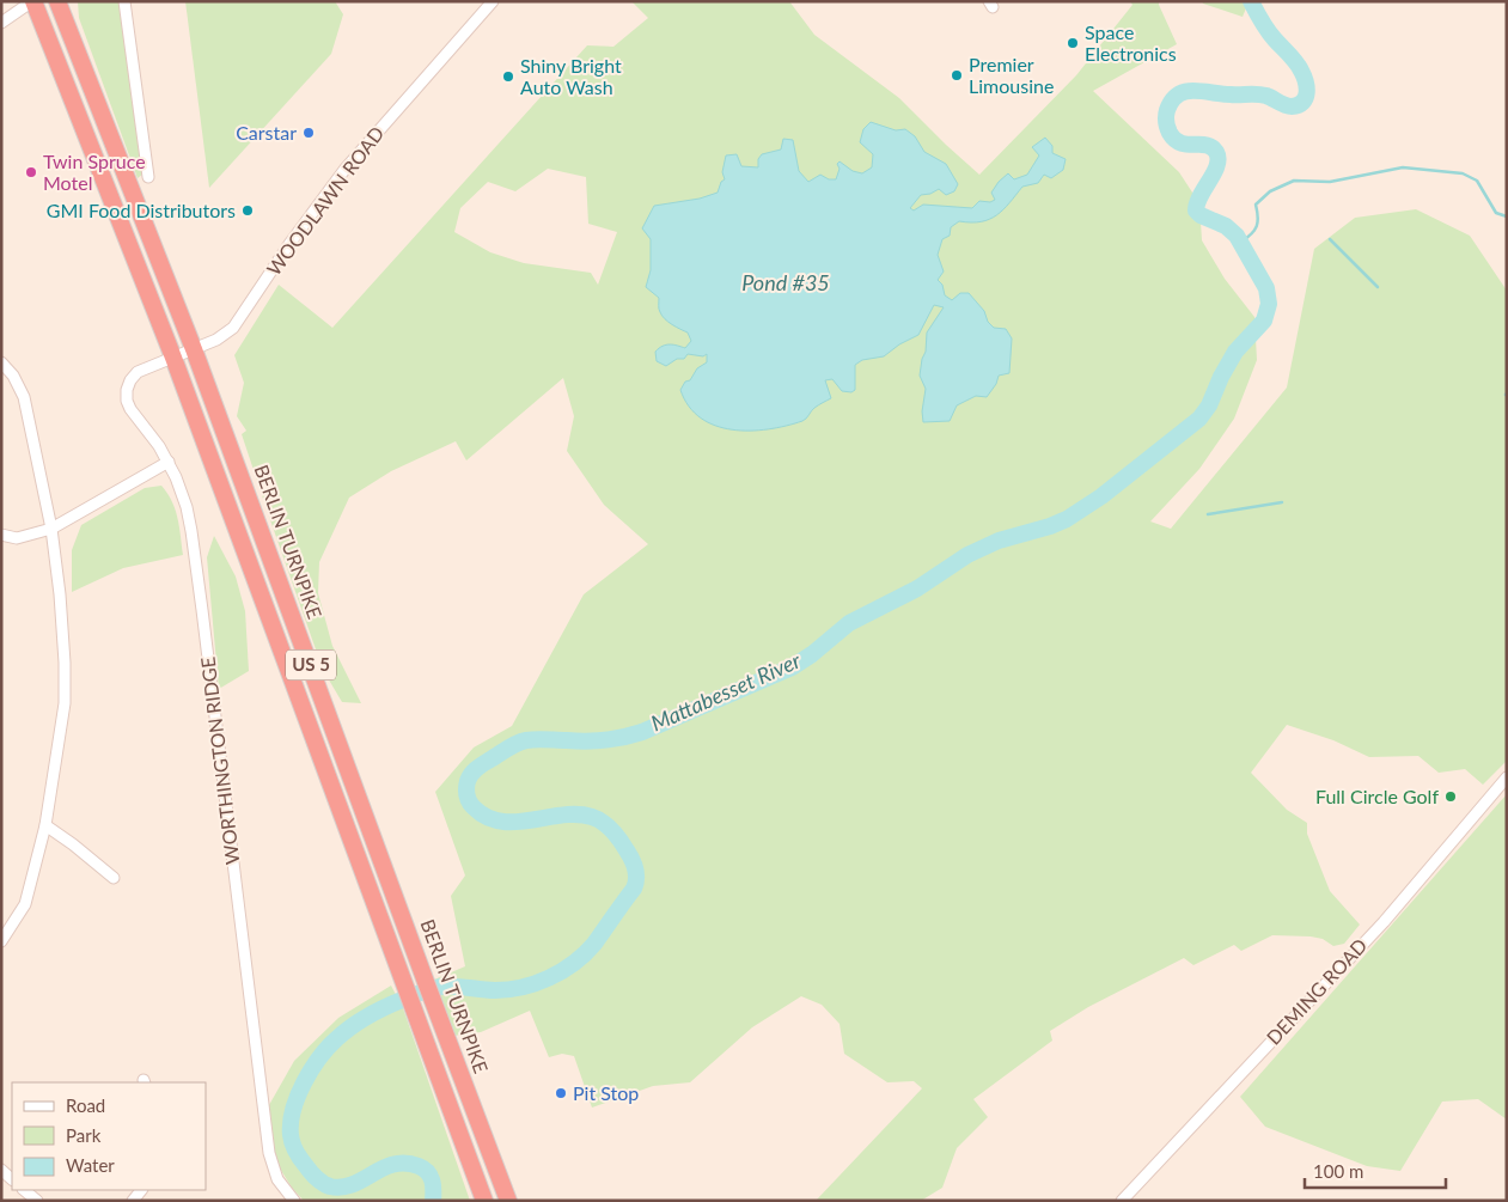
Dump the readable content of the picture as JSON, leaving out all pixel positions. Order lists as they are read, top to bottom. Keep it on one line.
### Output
{"streets":{"highway":["BERLIN TURNPIKE","US 5"],"street":["WOODLAWN ROAD","WORTHINGTON RIDGE","DEMING ROAD"]},"crossings":[["WOODLAWN ROAD","BERLIN TURNPIKE"],["WOODLAWN ROAD","US 5"],["WOODLAWN ROAD","WORTHINGTON RIDGE"],["US 5","WORTHINGTON RIDGE"]],"water":["Pond #35","Mattabesset River"],"places":["Space Electronics","Premier Limousine","Shiny Bright Auto Wash","Carstar","Twin Spruce Motel","GMI Food Distributors","Full Circle Golf","Pit Stop"],"legend":["Road","Park","Water"],"scale_bar":"100 m"}
